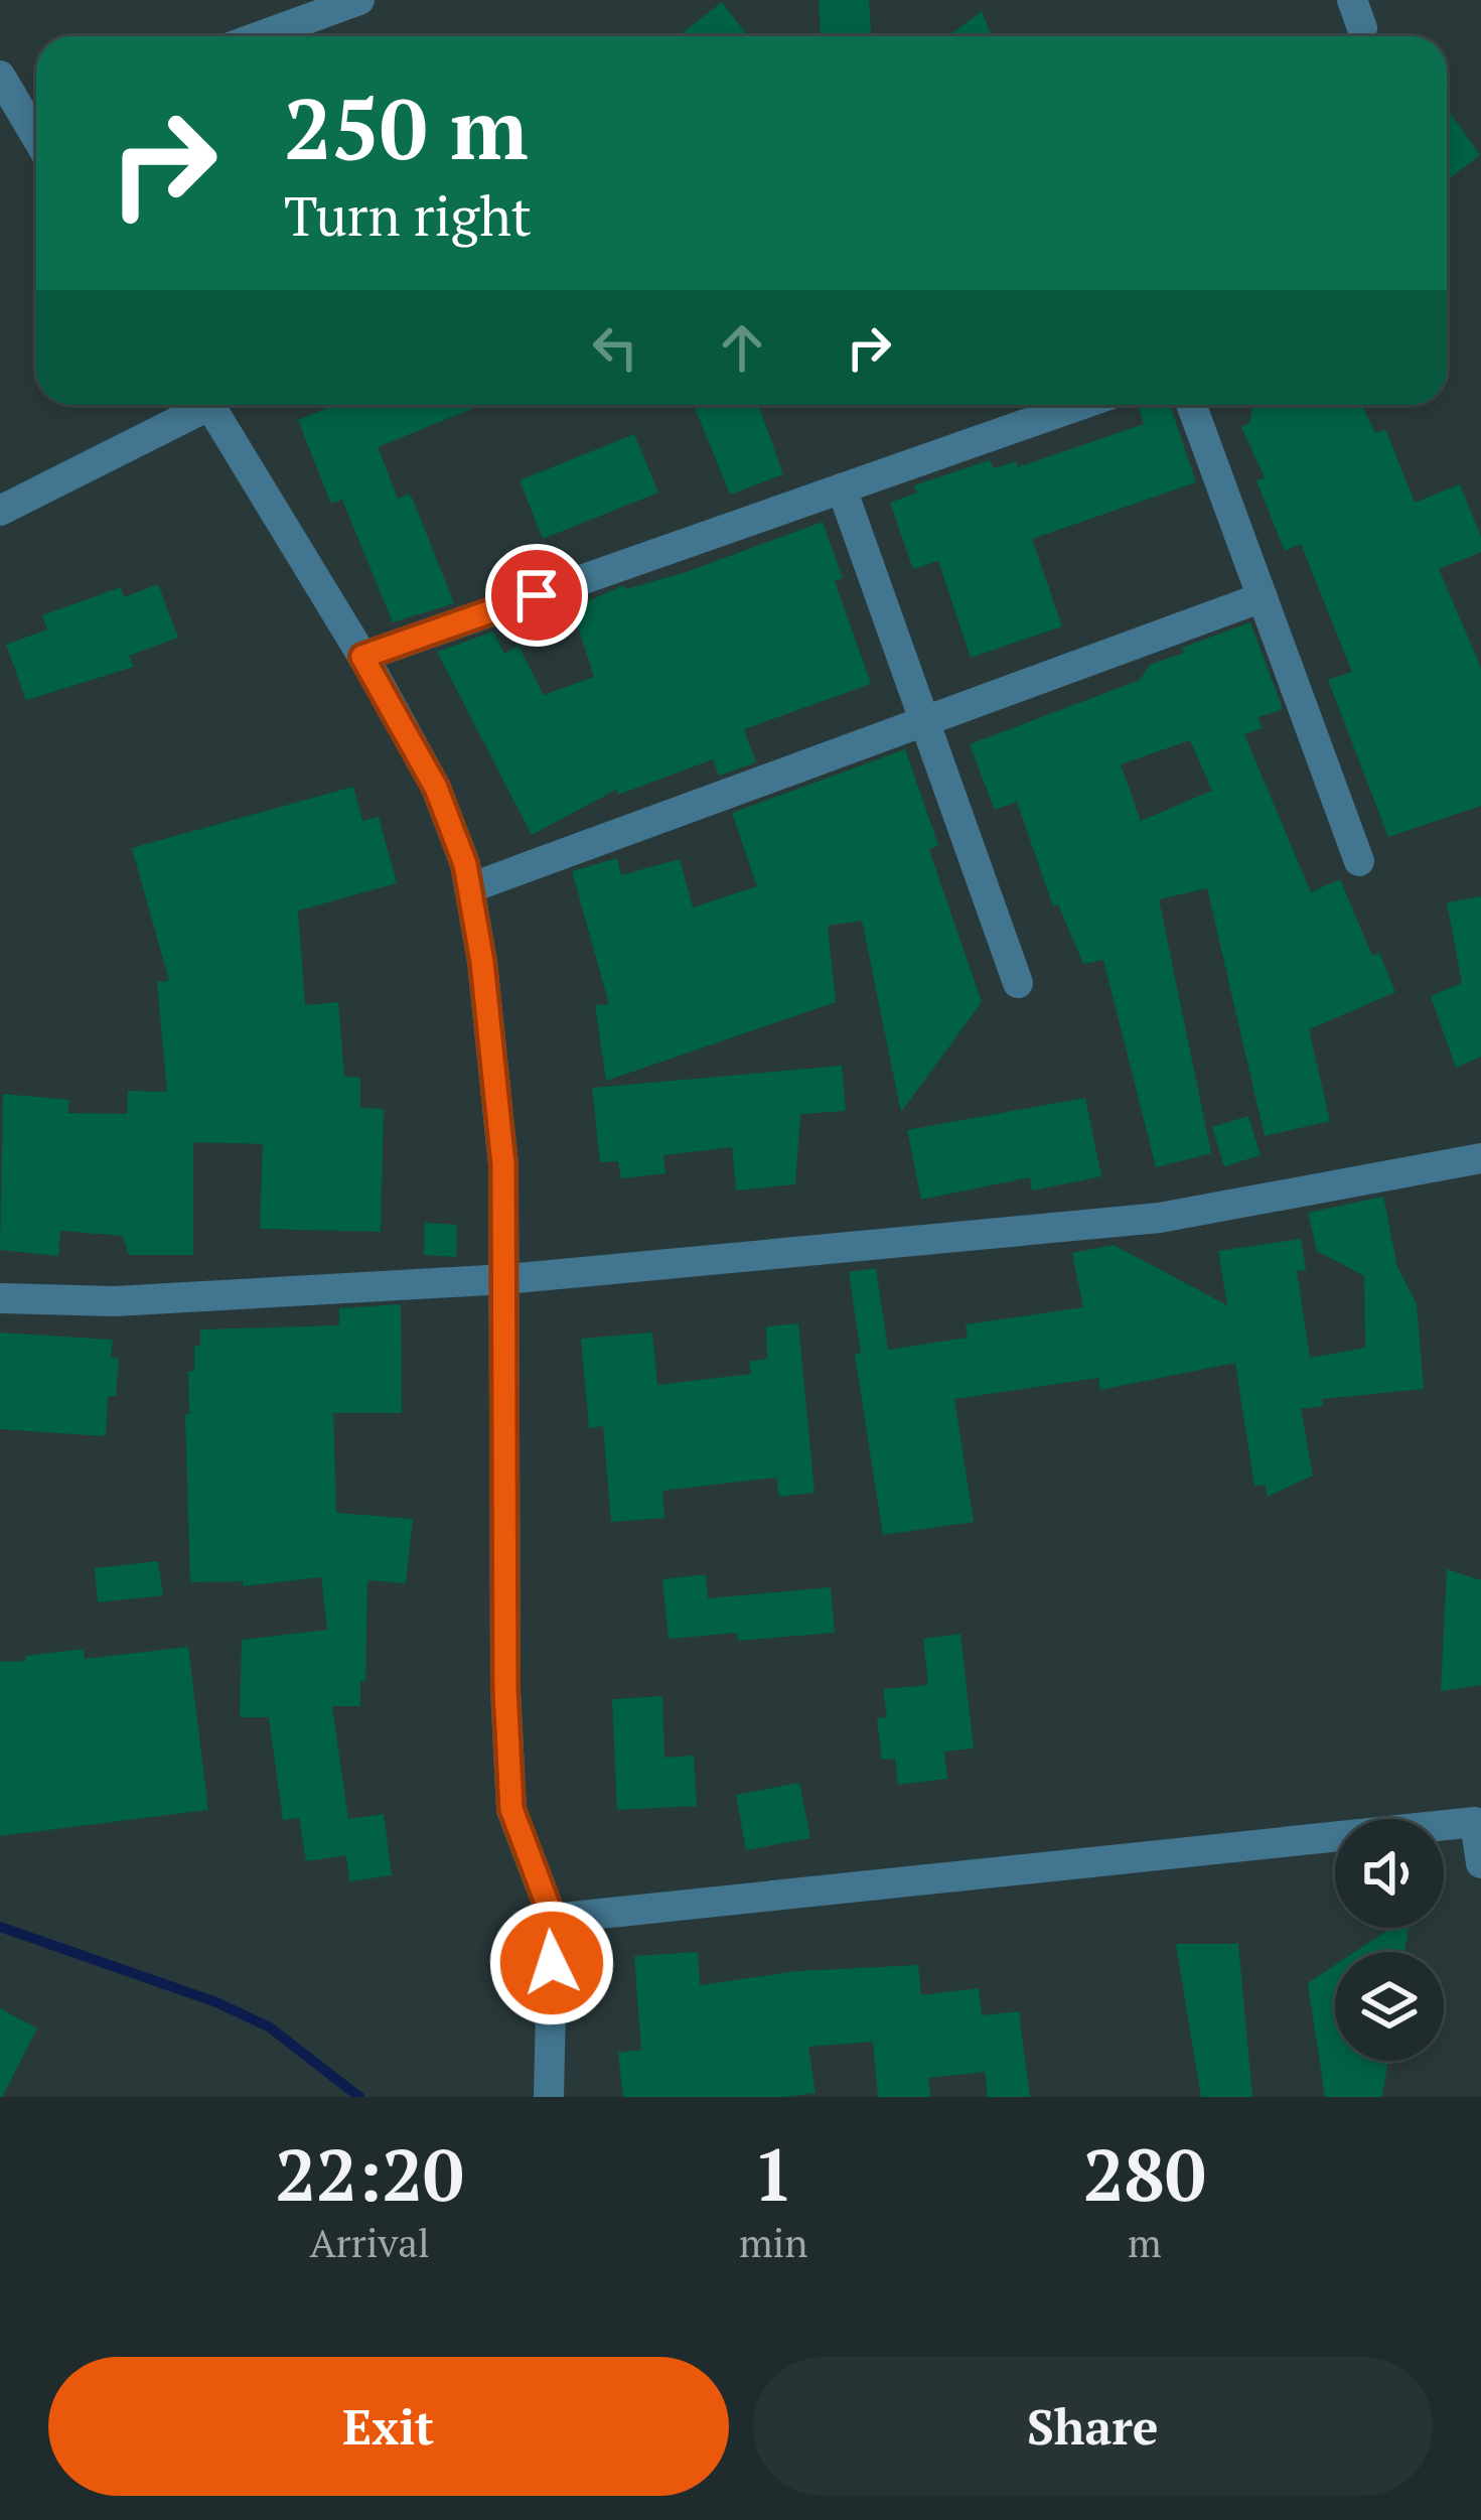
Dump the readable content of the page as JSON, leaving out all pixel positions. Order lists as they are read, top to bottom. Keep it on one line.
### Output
{"page":{"turn":["250 m","Turn right"],"eta":["22:20","Arrival","1","min","280","m"],"buttons":["Exit","Share"]}}
